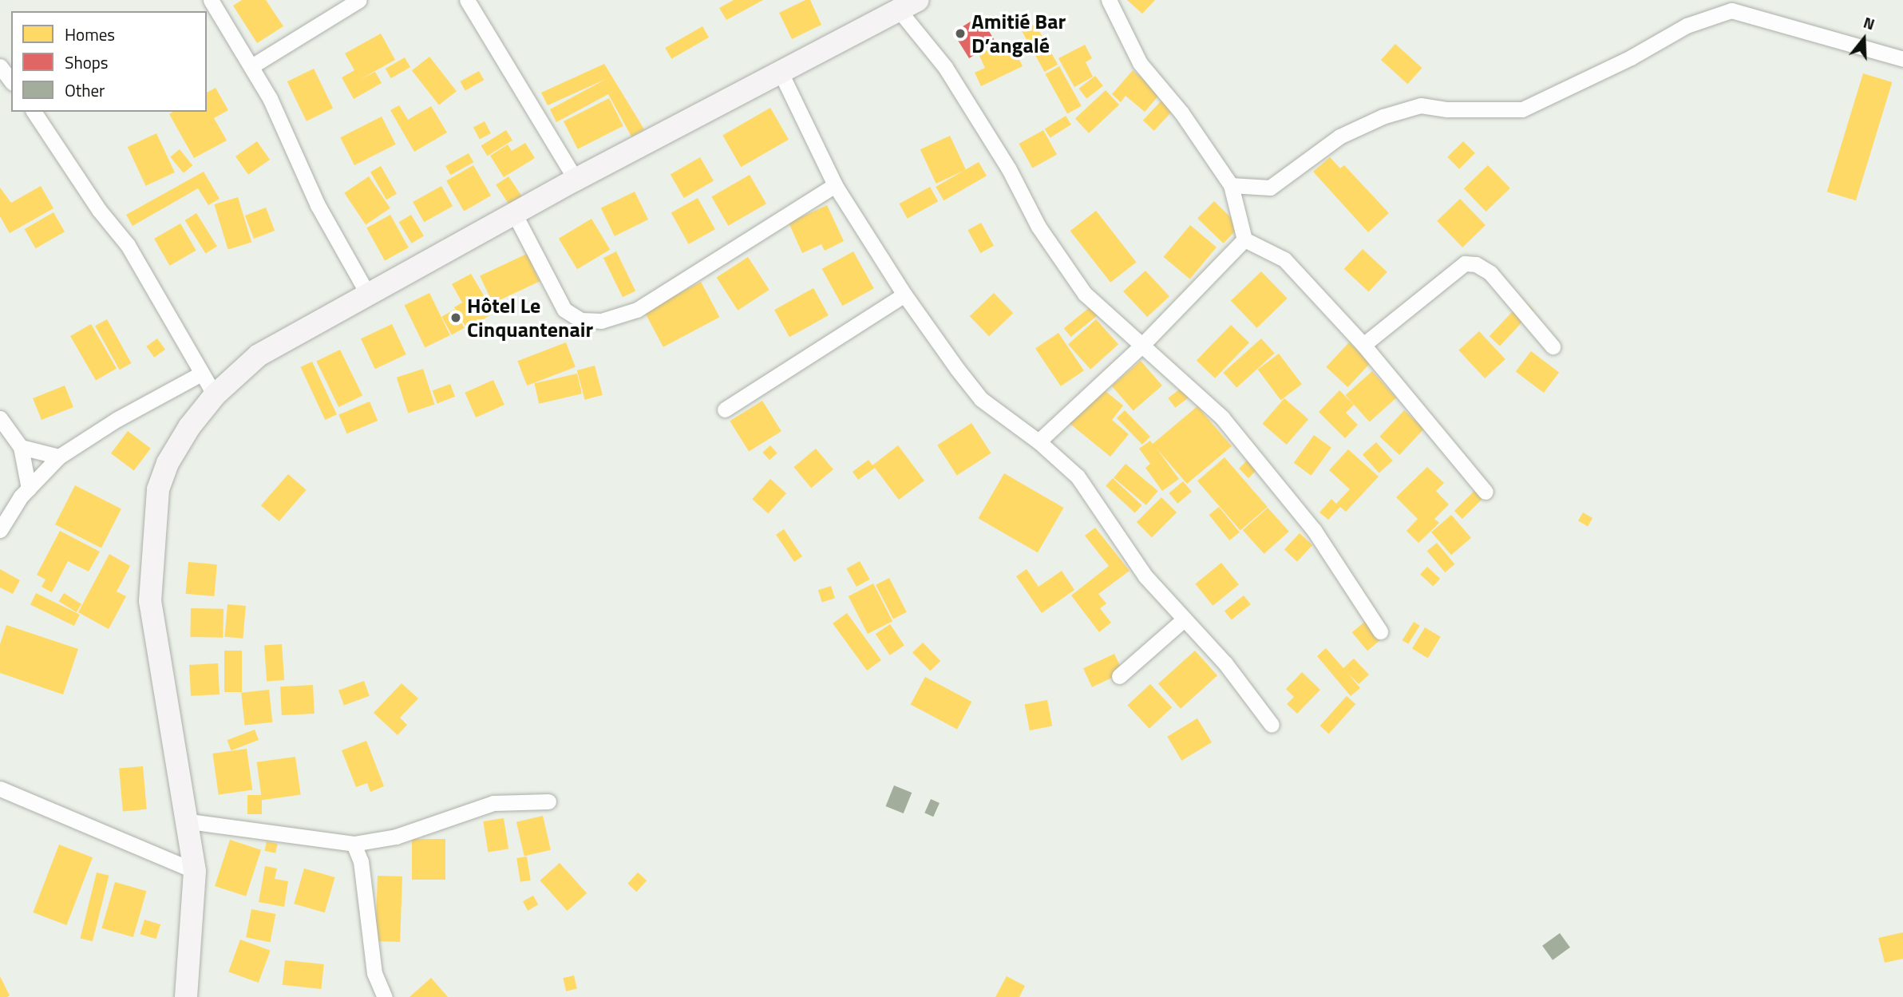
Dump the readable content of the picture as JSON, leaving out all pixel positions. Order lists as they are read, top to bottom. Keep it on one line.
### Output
{"places":["Amitié Bar D’angalé","Hôtel Le Cinquantenair"],"legend":["Homes","Shops","Other"],"north":"top"}
